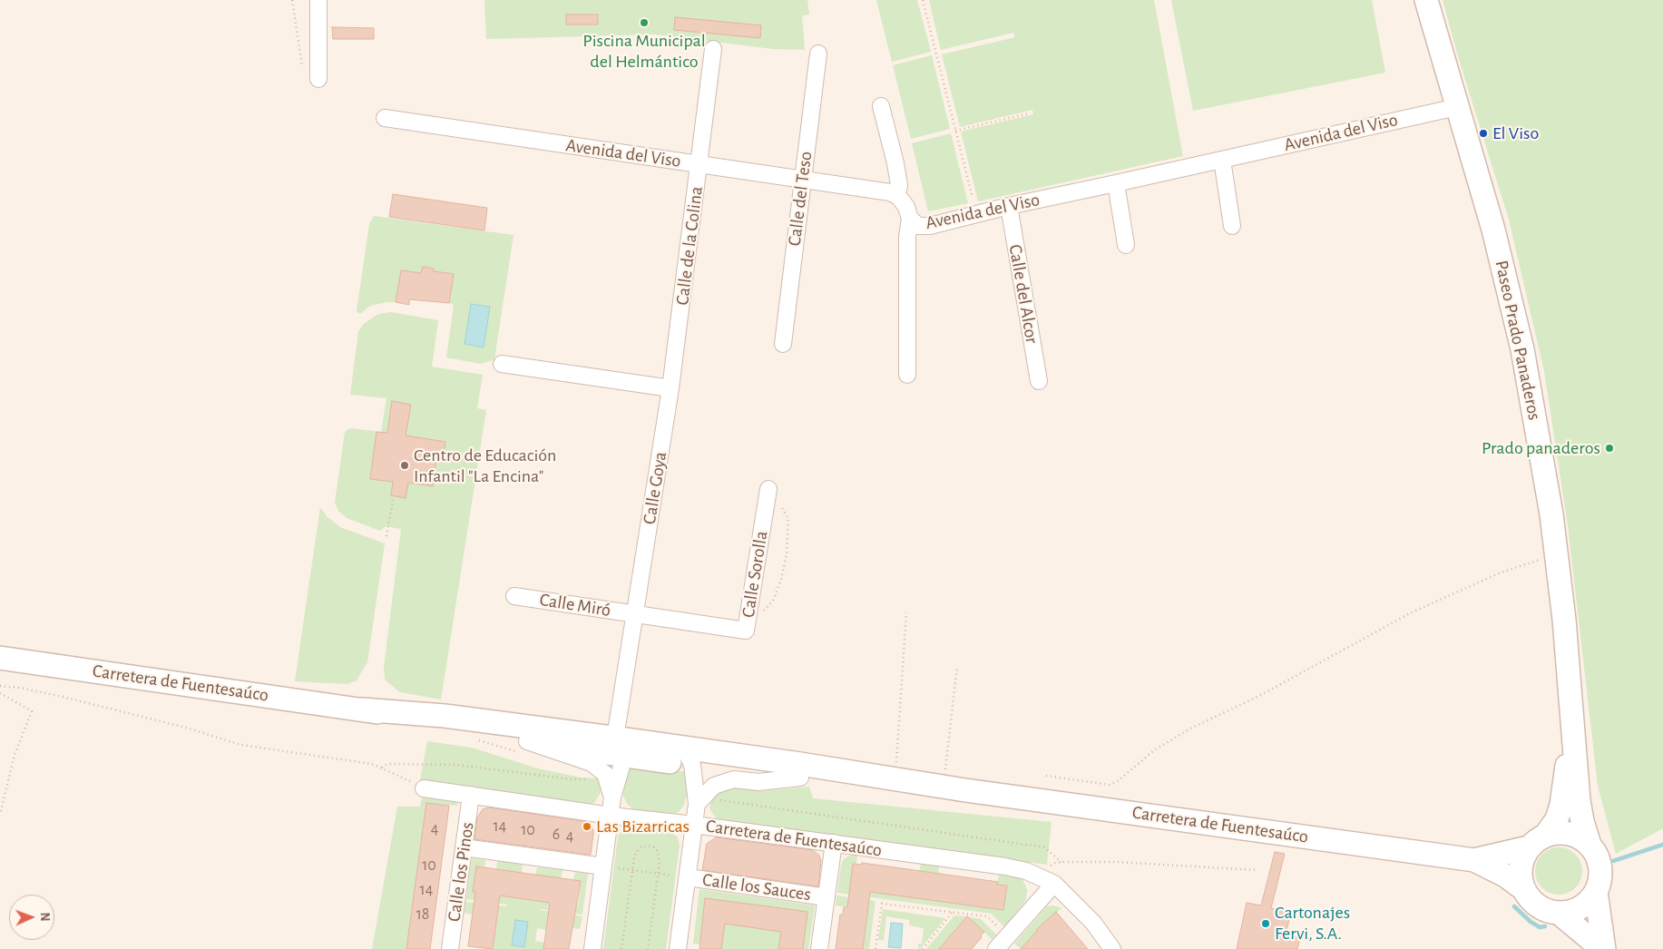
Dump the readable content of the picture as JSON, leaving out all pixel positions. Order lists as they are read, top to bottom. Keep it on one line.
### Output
{"streets":{"main road":["Paseo Prado Panaderos","Carretera de Fuentesaúco"],"street":["Avenida del Viso","Calle del Teso","Calle de la Colina","Calle del Alcor","Calle Goya","Calle Sorolla","Calle Miró","Calle los Pinos","Calle los Sauces"]},"crossings":[["Avenida del Viso","Calle del Teso"],["Avenida del Viso","Calle de la Colina"],["Avenida del Viso","Calle del Alcor"],["Avenida del Viso","Paseo Prado Panaderos"],["Calle de la Colina","Calle Goya"],["Paseo Prado Panaderos","Carretera de Fuentesaúco"],["Calle Goya","Calle Sorolla"],["Calle Goya","Calle Miró"],["Calle Goya","Carretera de Fuentesaúco"],["Calle Sorolla","Calle Miró"],["Carretera de Fuentesaúco","Calle los Pinos"]],"places":["Piscina Municipal del Helmántico","El Viso","Prado panaderos","Centro de Educación Infantil \"La Encina\"","Las Bizarricas","Cartonajes Fervi, S.A."],"house_numbers":["14","4","10","6","4","10","14","18"],"north":"right"}
